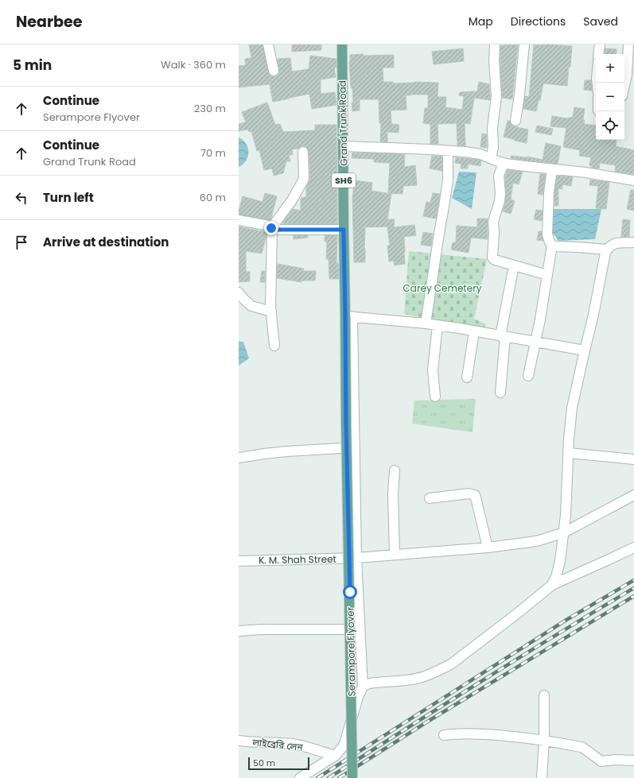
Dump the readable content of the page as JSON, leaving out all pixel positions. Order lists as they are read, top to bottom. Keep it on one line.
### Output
{"streets":{"main road":["Grand Trunk Road","SH6","Serampore Flyover"],"street":["K. M. Shah Street","লাইব্রেরি লেন"]},"crossings":[["Grand Trunk Road","Serampore Flyover"]],"parks":["Carey Cemetery"],"scale_bar":"50 m","page":{"header":"Nearbee","nav":["Map","Directions","Saved"],"heading":["5 min","Walk · 360 m"],"map_buttons":["+","−"],"list":[["Continue","Serampore Flyover","230 m"],["Continue","Grand Trunk Road","70 m"],["Turn left","60 m"],"Arrive at destination"],"scale":"50 m"}}
